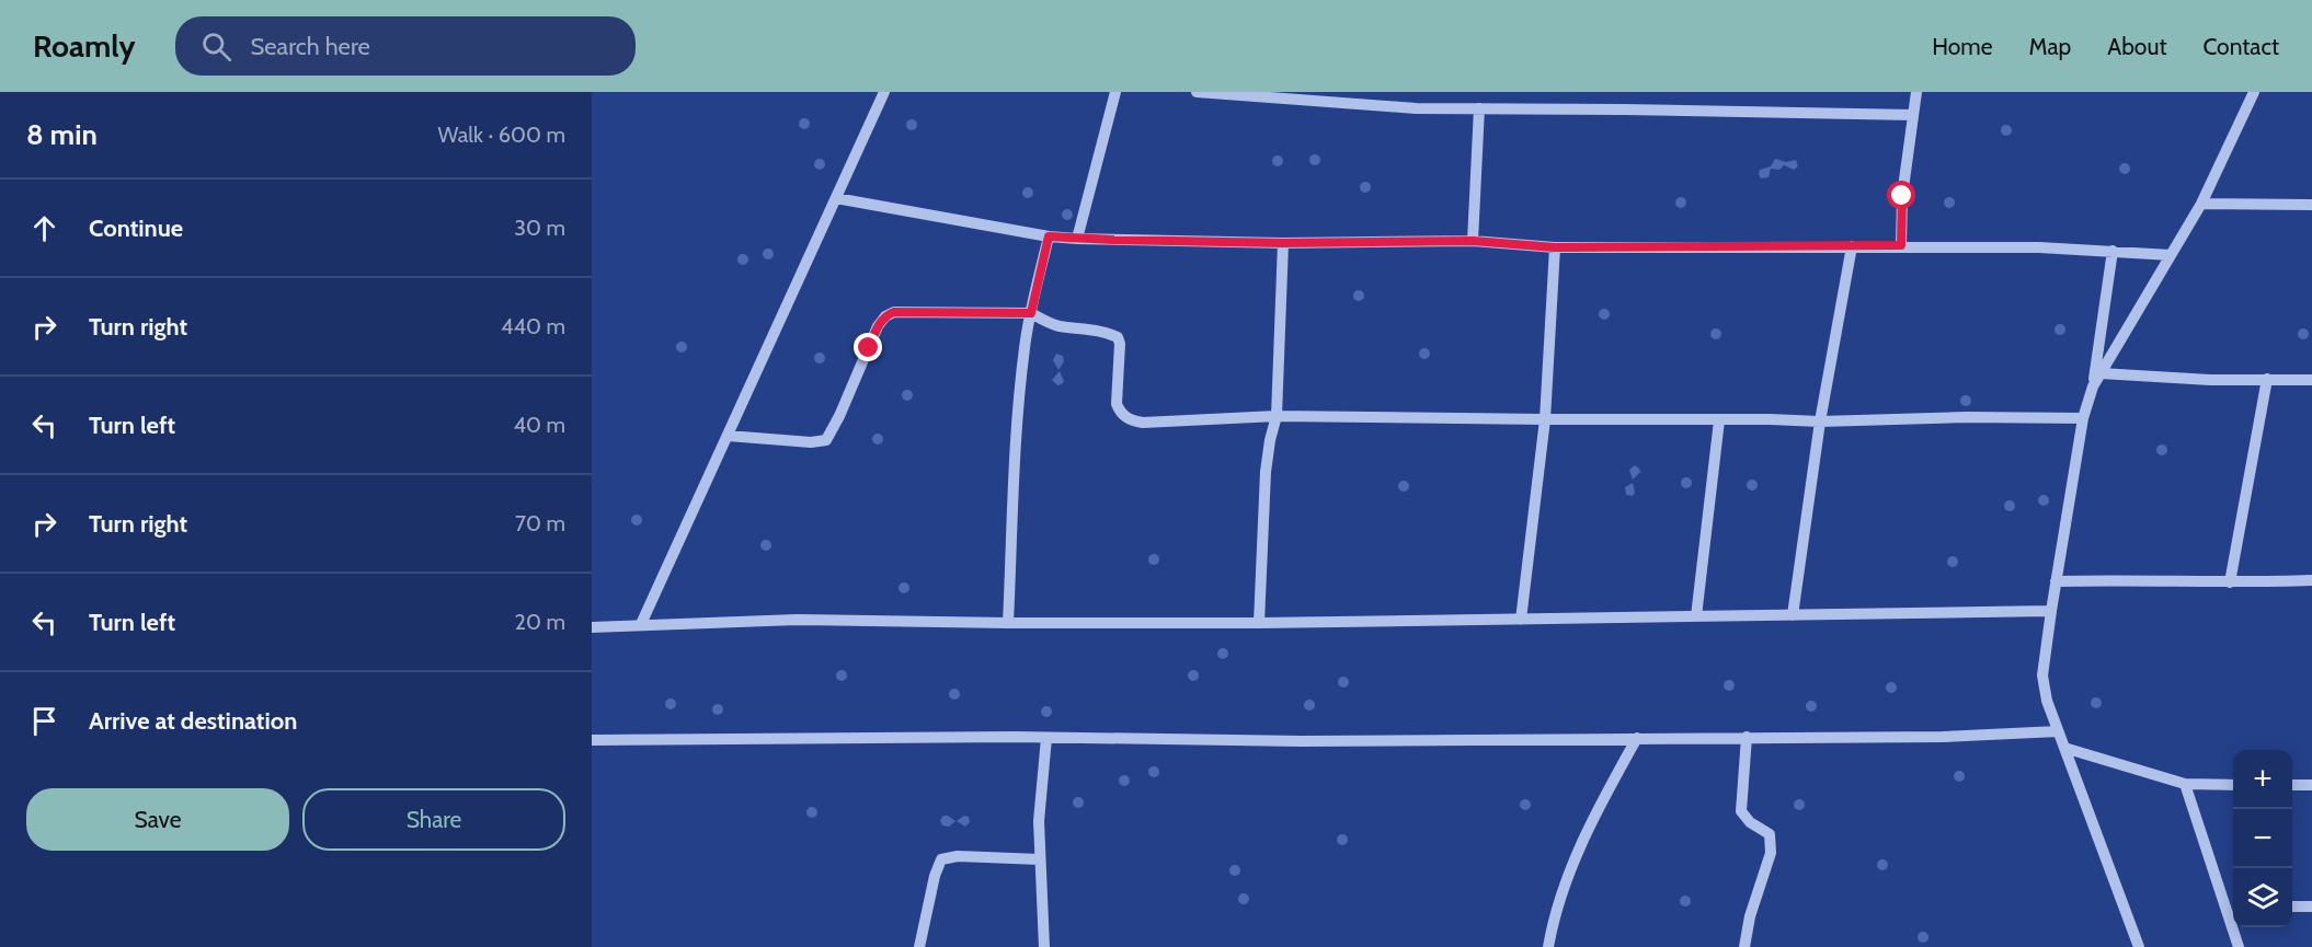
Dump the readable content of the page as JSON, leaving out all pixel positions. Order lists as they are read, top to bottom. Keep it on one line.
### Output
{"page":{"header":"Roamly","search":"Search here","nav":["Home","Map","About","Contact"],"heading":["8 min","Walk · 600 m"],"list":[["Continue","30 m"],["Turn right","440 m"],["Turn left","40 m"],["Turn right","70 m"],["Turn left","20 m"],"Arrive at destination"],"map_buttons":["+","−"],"buttons":["Save","Share"]}}
